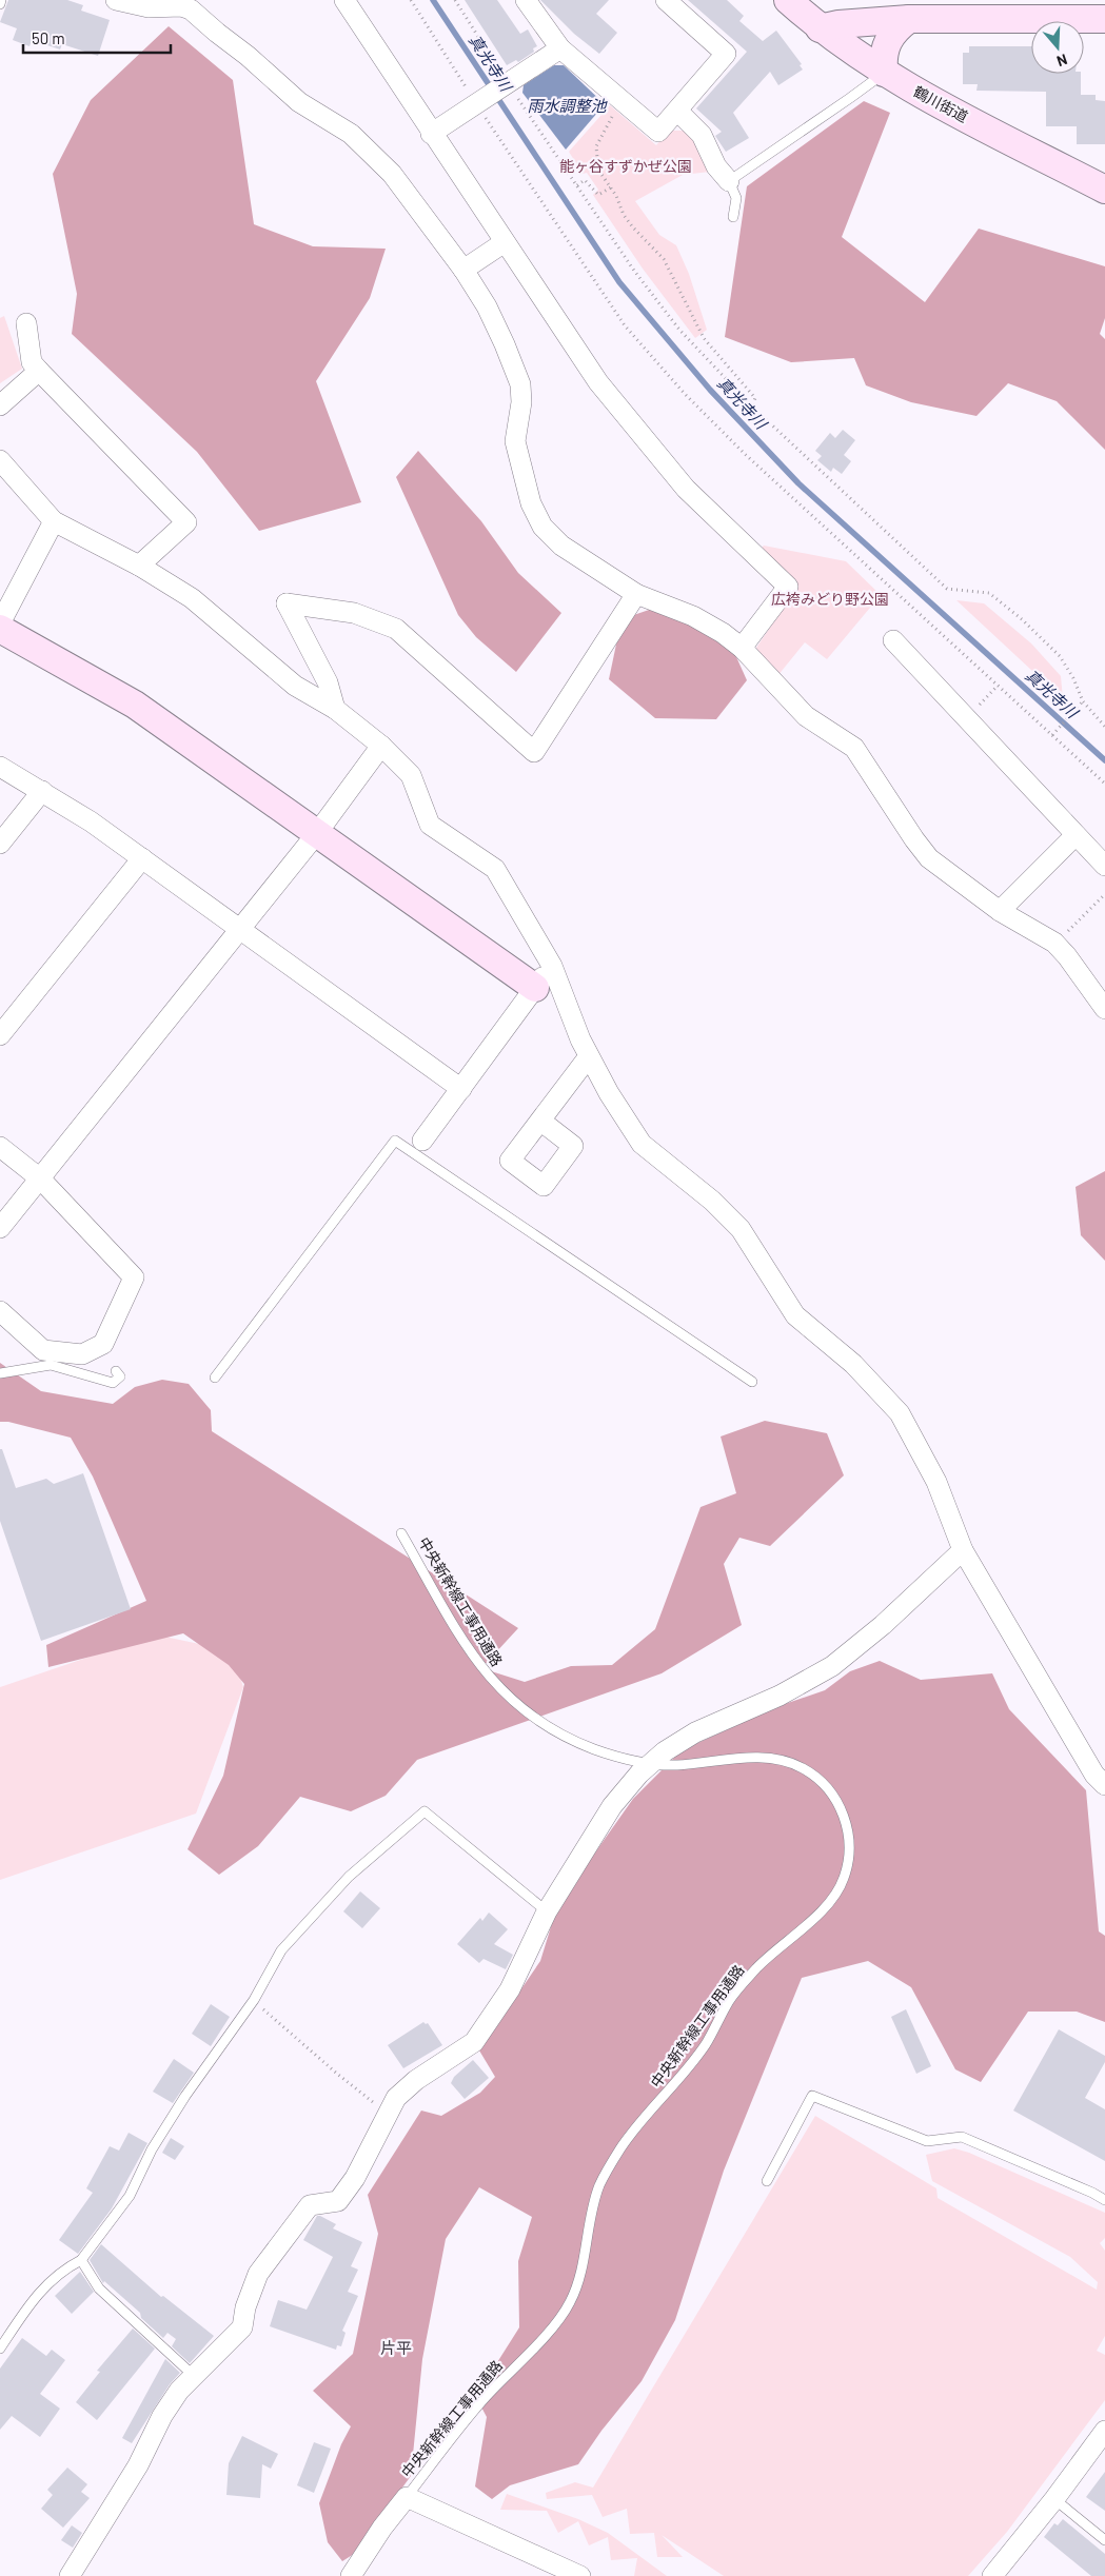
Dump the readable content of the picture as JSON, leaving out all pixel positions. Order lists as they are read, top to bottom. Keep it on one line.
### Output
{"streets":{"street":["鶴川街道"],"lane":["中央新幹線工事用通路"]},"districts":["片平"],"water":["真光寺川","雨水調整池"],"parks":["能ヶ谷すずかぜ公園","広袴みどり野公園"],"scale_bar":"50 m","north":"bottom"}
